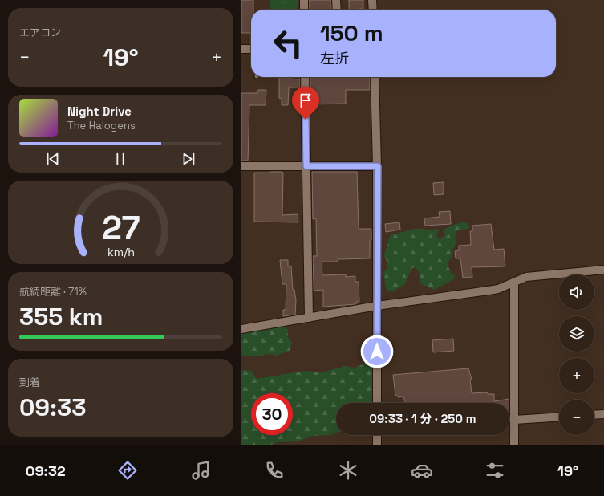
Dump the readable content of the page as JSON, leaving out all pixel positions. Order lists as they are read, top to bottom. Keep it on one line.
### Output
{"page":{"tile":["エアコン",["航続距離 · 71%","355 km"],["到着","09:33"]],"turn":["150 m","左折"],"heat":["−","19°","+"],"song":["Night Drive","The Halogens"],"map_buttons":["+","−"],"limit":"30","trip":"09:33 · 1 分 · 250 m","tabs":["09:32","19°"],"gauge":["27","km/h"]}}
